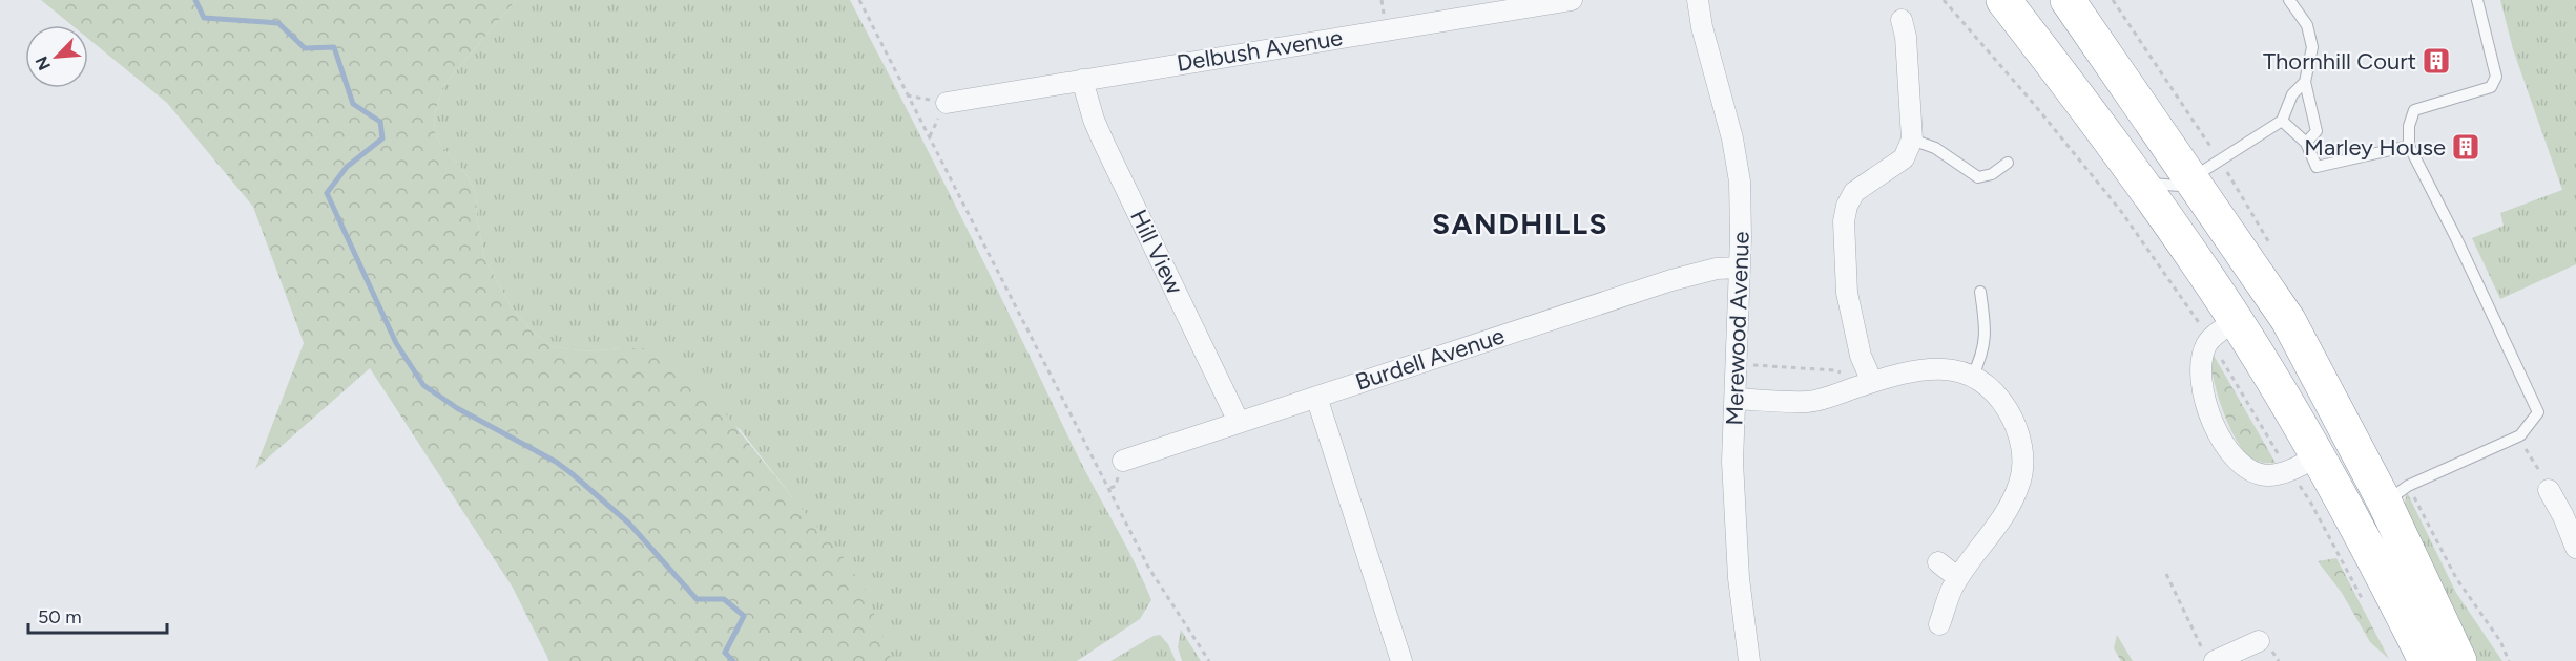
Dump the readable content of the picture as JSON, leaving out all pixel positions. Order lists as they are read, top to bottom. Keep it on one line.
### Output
{"streets":{"street":["Delbush Avenue","Hill View","Merewood Avenue","Burdell Avenue"]},"crossings":[["Delbush Avenue","Hill View"],["Hill View","Burdell Avenue"],["Merewood Avenue","Burdell Avenue"]],"districts":["SANDHILLS"],"places":{"building":["Thornhill Court","Marley House"]},"scale_bar":"50 m","north":"bottom left"}
